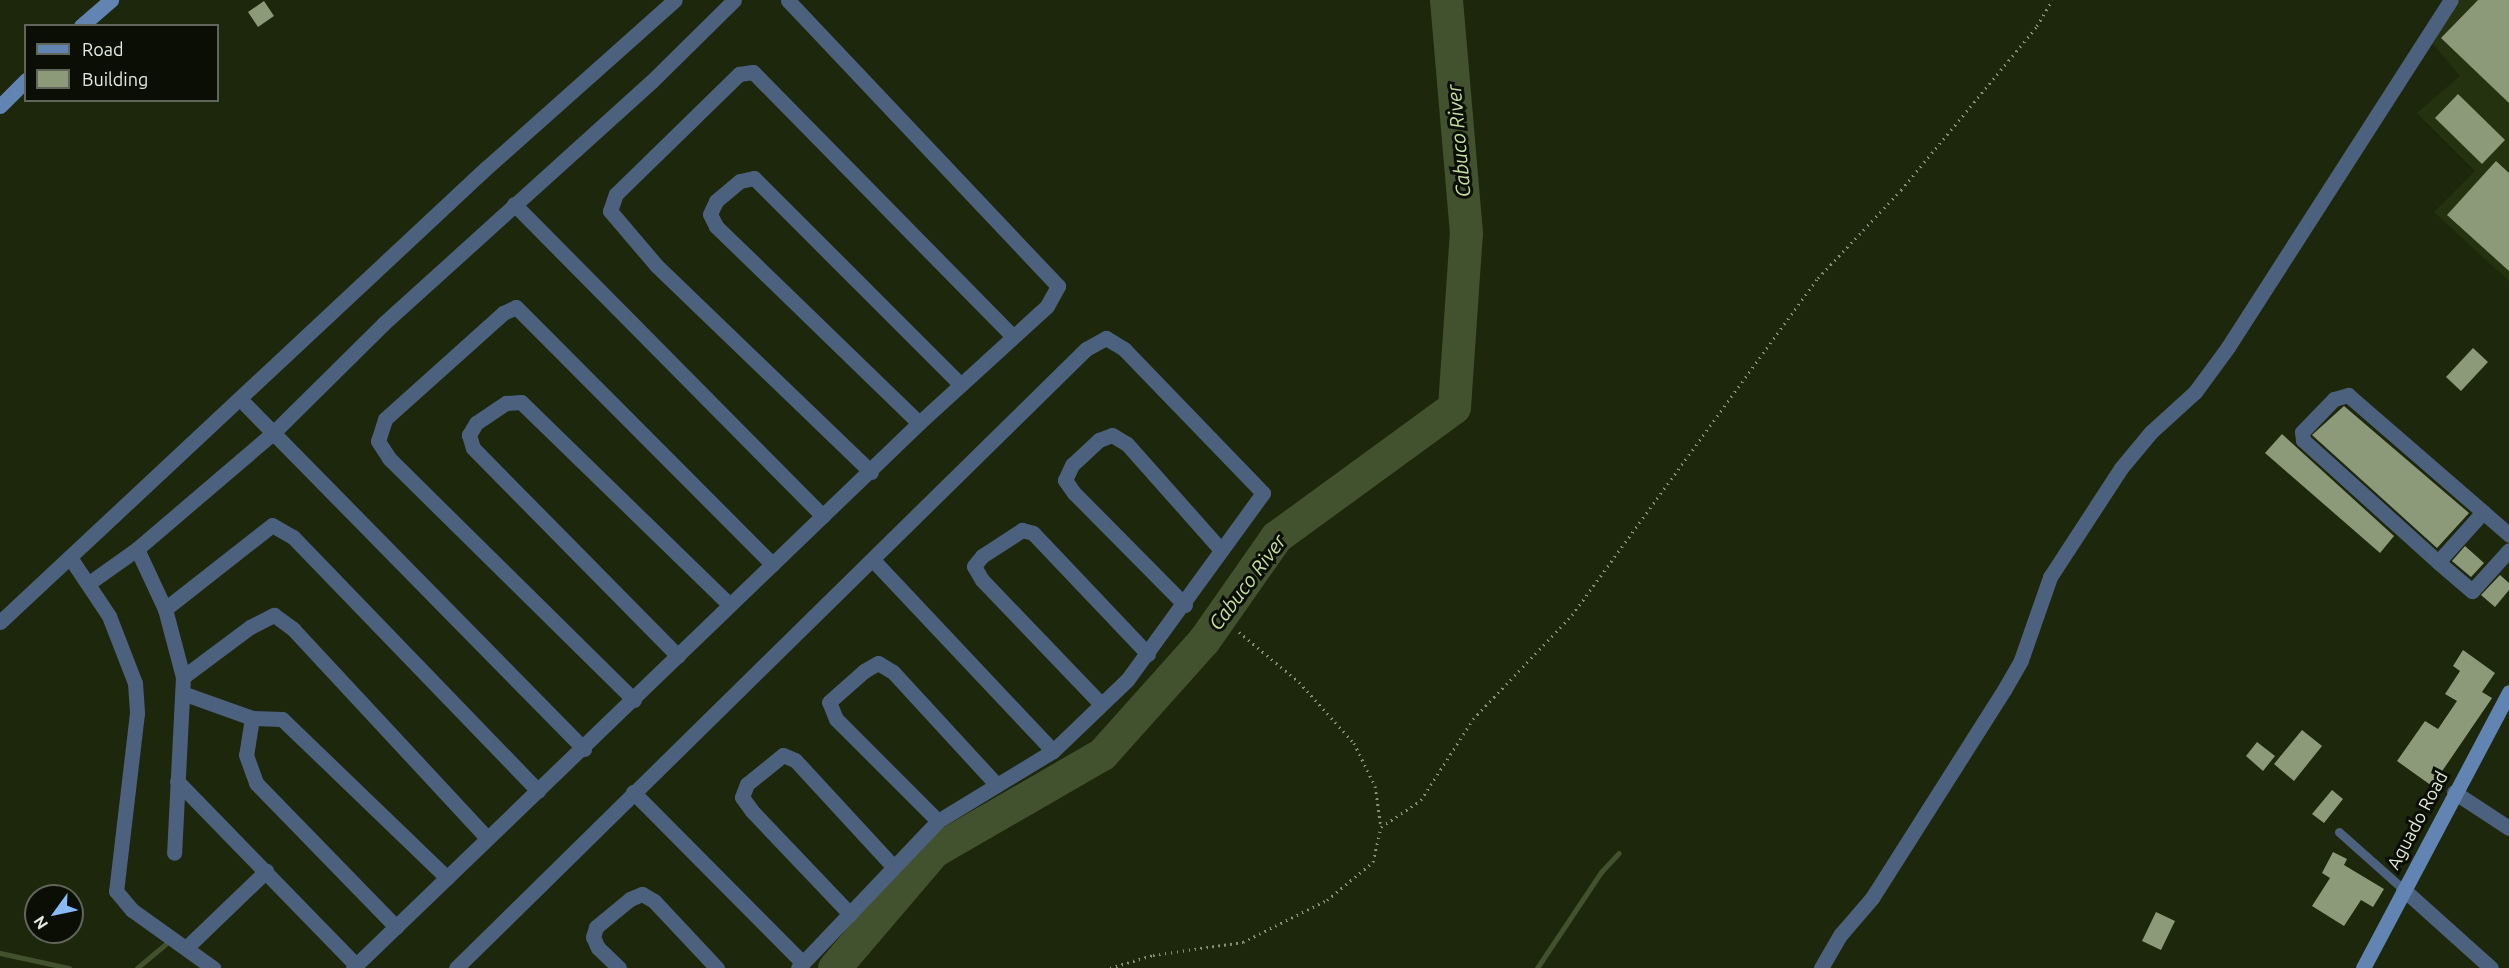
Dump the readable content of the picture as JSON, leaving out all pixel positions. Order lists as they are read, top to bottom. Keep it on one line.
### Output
{"streets":{"street":["Aguado Road"]},"water":["Cabuco River"],"legend":["Road","Building"],"north":"bottom left"}
